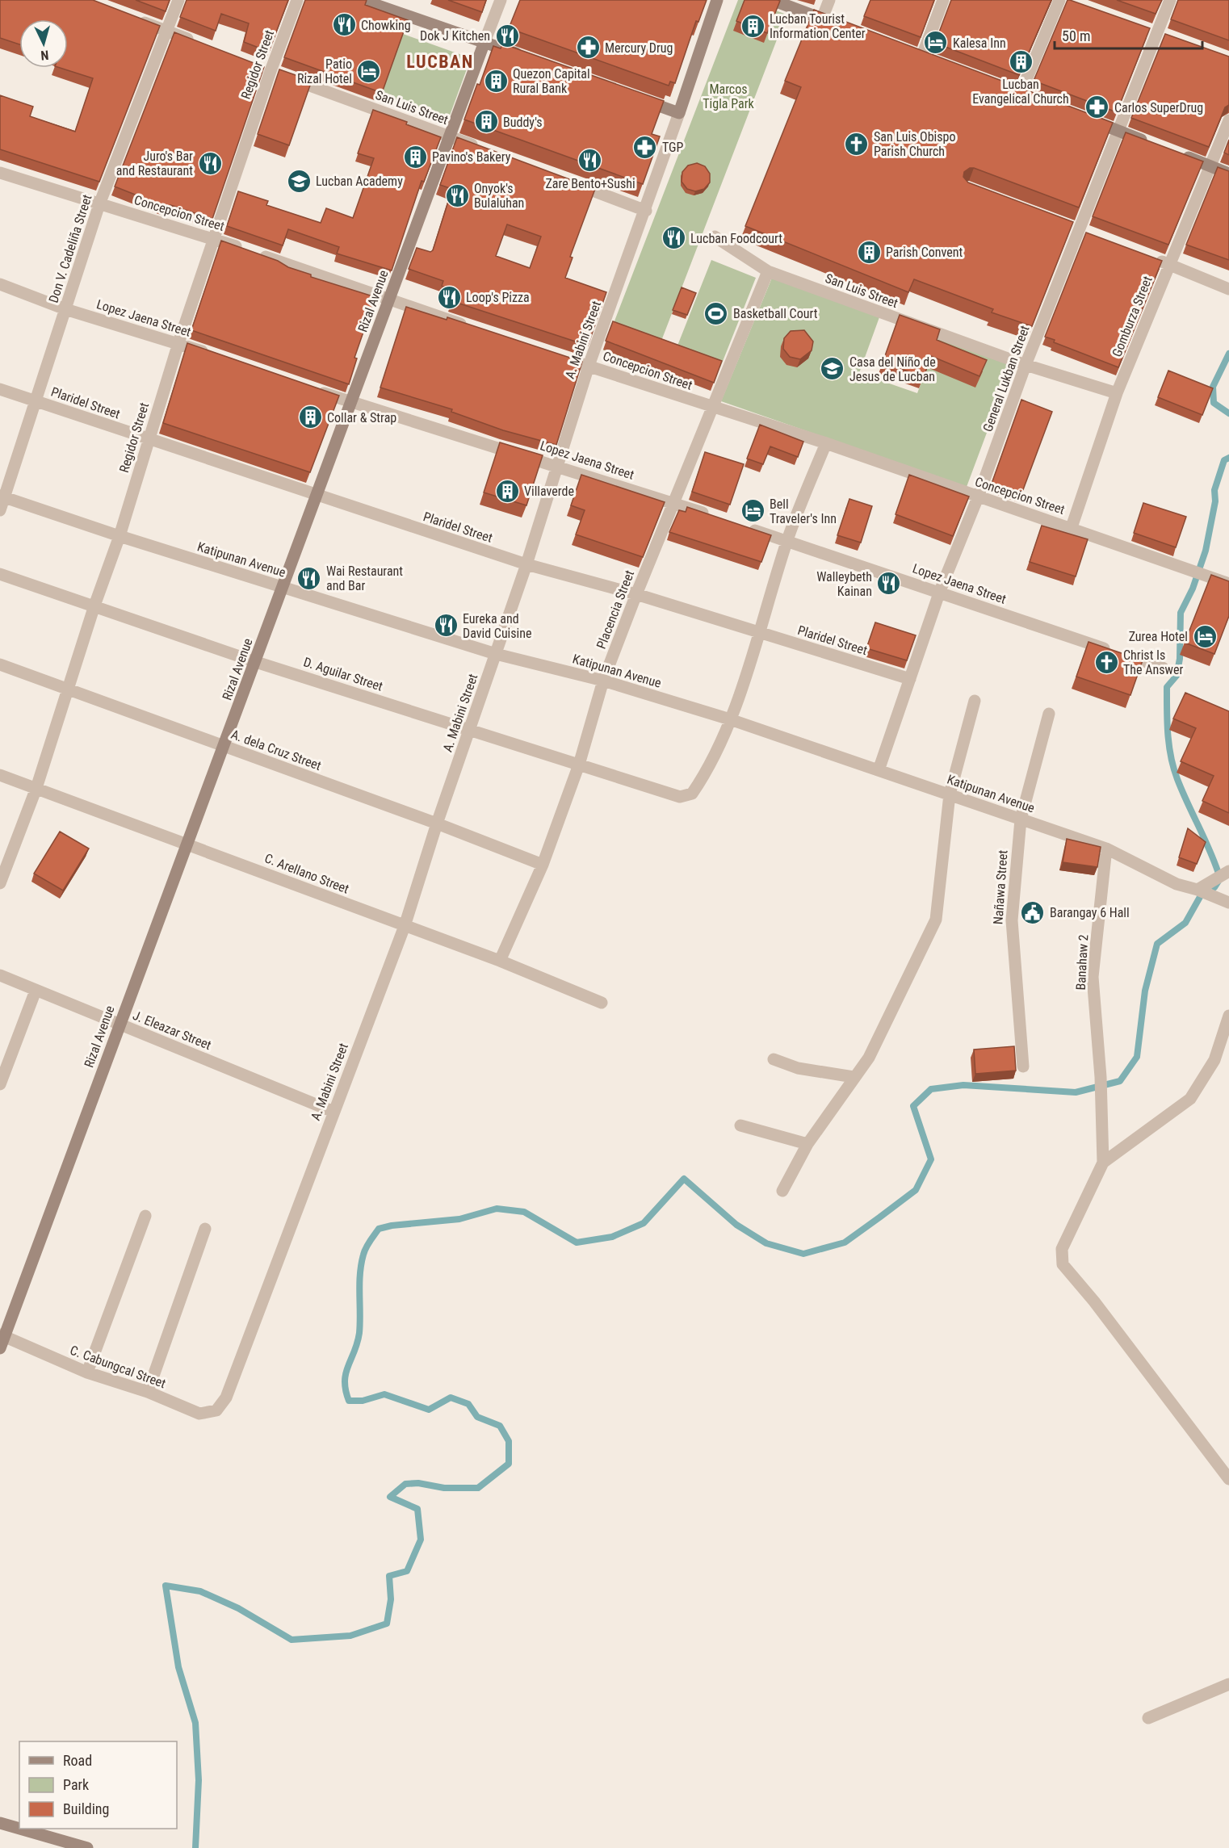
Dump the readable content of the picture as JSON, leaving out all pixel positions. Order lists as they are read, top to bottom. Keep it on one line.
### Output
{"streets":{"main road":["Rizal Avenue","A. Mabini Street"],"street":["Regidor Street","San Luis Street","Concepcion Street","Don V. Cadeliña Street","Gomburza Street","Lopez Jaena Street","General Lukban Street","Plaridel Street","Katipunan Avenue","Placencia Street","D. Aguilar Street","A. dela Cruz Street","C. Arellano Street","Nañawa Street","Banahaw 2","J. Eleazar Street","C. Cabungcal Street"]},"crossings":[["Regidor Street","San Luis Street"],["Regidor Street","Concepcion Street"],["Regidor Street","Lopez Jaena Street"],["Regidor Street","Plaridel Street"],["Regidor Street","Katipunan Avenue"],["Regidor Street","D. Aguilar Street"],["Regidor Street","A. dela Cruz Street"],["Regidor Street","C. Arellano Street"],["San Luis Street","Rizal Avenue"],["San Luis Street","Gomburza Street"],["San Luis Street","General Lukban Street"],["San Luis Street","Placencia Street"],["Concepcion Street","Don V. Cadeliña Street"],["Concepcion Street","Rizal Avenue"],["Concepcion Street","Gomburza Street"],["Concepcion Street","A. Mabini Street"],["Concepcion Street","General Lukban Street"],["Concepcion Street","Placencia Street"],["Don V. Cadeliña Street","Lopez Jaena Street"],["Don V. Cadeliña Street","Plaridel Street"],["Don V. Cadeliña Street","Katipunan Avenue"],["Rizal Avenue","Lopez Jaena Street"],["Rizal Avenue","Plaridel Street"],["Rizal Avenue","Katipunan Avenue"],["Rizal Avenue","D. Aguilar Street"],["Rizal Avenue","A. dela Cruz Street"],["Rizal Avenue","C. Arellano Street"],["Rizal Avenue","J. Eleazar Street"],["Rizal Avenue","C. Cabungcal Street"],["Lopez Jaena Street","A. Mabini Street"],["Lopez Jaena Street","General Lukban Street"],["Lopez Jaena Street","Placencia Street"],["A. Mabini Street","Plaridel Street"],["A. Mabini Street","Katipunan Avenue"],["A. Mabini Street","D. Aguilar Street"],["A. Mabini Street","A. dela Cruz Street"],["A. Mabini Street","C. Arellano Street"],["A. Mabini Street","J. Eleazar Street"],["A. Mabini Street","C. Cabungcal Street"],["General Lukban Street","Plaridel Street"],["General Lukban Street","Katipunan Avenue"],["Plaridel Street","Placencia Street"],["Katipunan Avenue","Placencia Street"],["Katipunan Avenue","D. Aguilar Street"],["Katipunan Avenue","Nañawa Street"],["Katipunan Avenue","Banahaw 2"],["Placencia Street","D. Aguilar Street"],["Placencia Street","A. dela Cruz Street"],["Placencia Street","C. Arellano Street"]],"districts":["LUCBAN"],"parks":["Marcos Tigla Park"],"places":{"restaurant":["Chowking","Dok J Kitchen","Zare Bento+Sushi","Juro's Bar and Restaurant","Onyok's Bulaluhan","Lucban Foodcourt","Loop's Pizza","Wai Restaurant and Bar","Walleybeth Kainan","Eureka and David Cuisine"],"building":["Lucban Tourist Information Center","Lucban Evangelical Church","Quezon Capital Rural Bank","Buddy's","Pavino's Bakery","Parish Convent","Collar & Strap","Villaverde"],"hotel":["Kalesa Inn","Patio Rizal Hotel","Bell Traveler's Inn","Zurea Hotel"],"pharmacy":["Mercury Drug","Carlos SuperDrug","TGP"],"church":["San Luis Obispo Parish Church","Christ Is The Answer"],"school or university":["Lucban Academy","Casa del Niño de Jesus de Lucban"],"sports":["Basketball Court"],"public building":["Barangay 6 Hall"]},"legend":["Road","Park","Building"],"scale_bar":"50 m","north":"bottom"}
